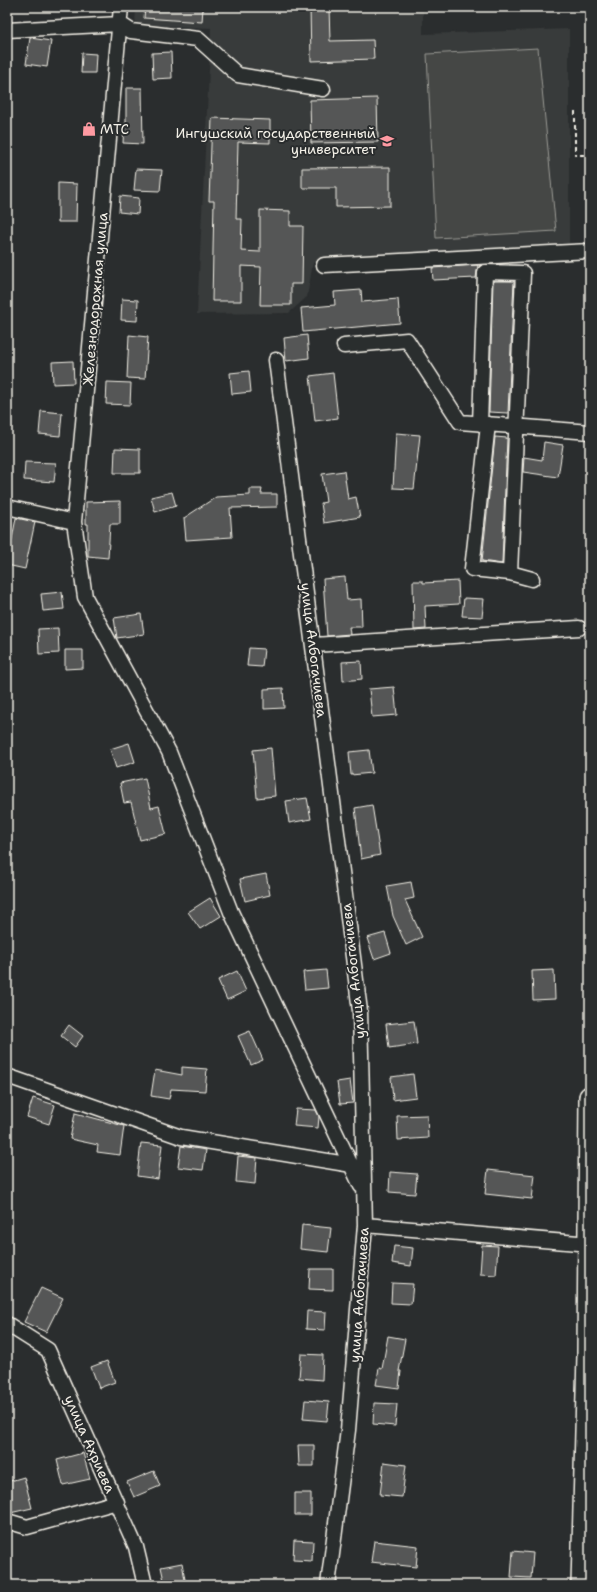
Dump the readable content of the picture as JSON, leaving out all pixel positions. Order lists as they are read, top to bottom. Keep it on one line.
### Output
{"streets":{"street":["Железнодорожная улица","улица Албогачиева","улица Ахриева"]},"crossings":[["Железнодорожная улица","улица Албогачиева"]],"places":{"shop":["МТС"],"school or university":["Ингушский государственный университет"]}}
